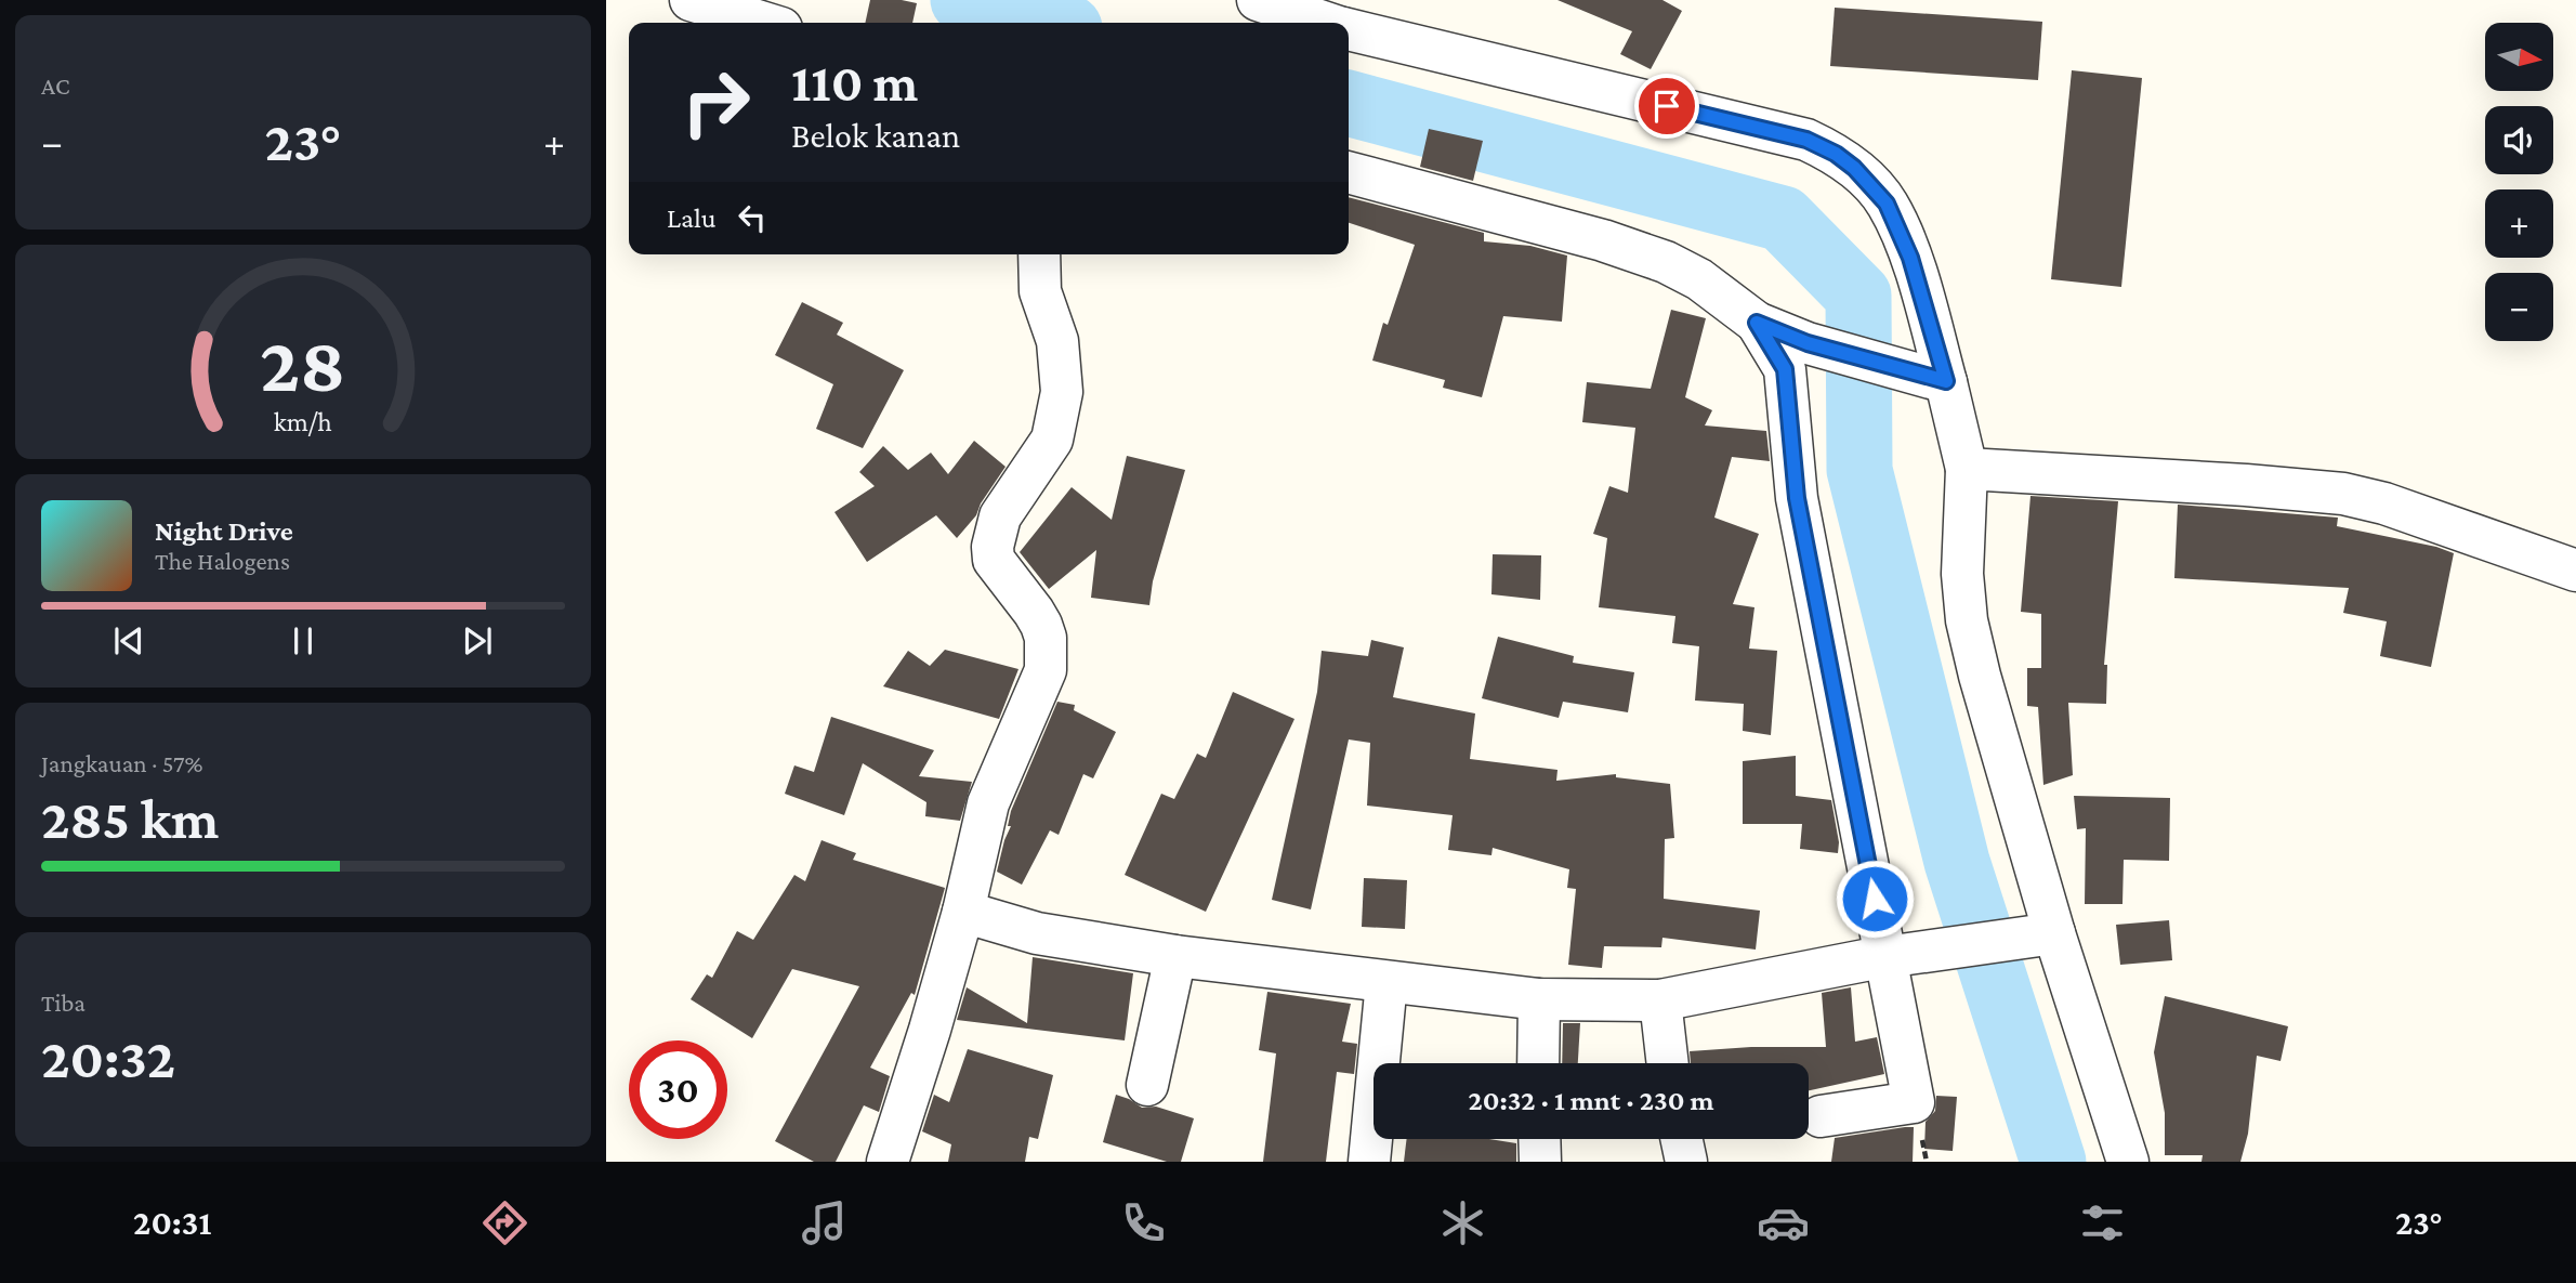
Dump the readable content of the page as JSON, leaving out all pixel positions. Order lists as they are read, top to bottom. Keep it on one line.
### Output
{"north":"right","page":{"tile":["AC",["Jangkauan · 57%","285 km"],["Tiba","20:32"]],"map_buttons":["+","−"],"turn":["110 m","Belok kanan"],"heat":["−","23°","+"],"then":"Lalu","song":["Night Drive","The Halogens"],"limit":"30","trip":"20:32 · 1 mnt · 230 m","tabs":["20:31","23°"],"gauge":["28","km/h"]}}
